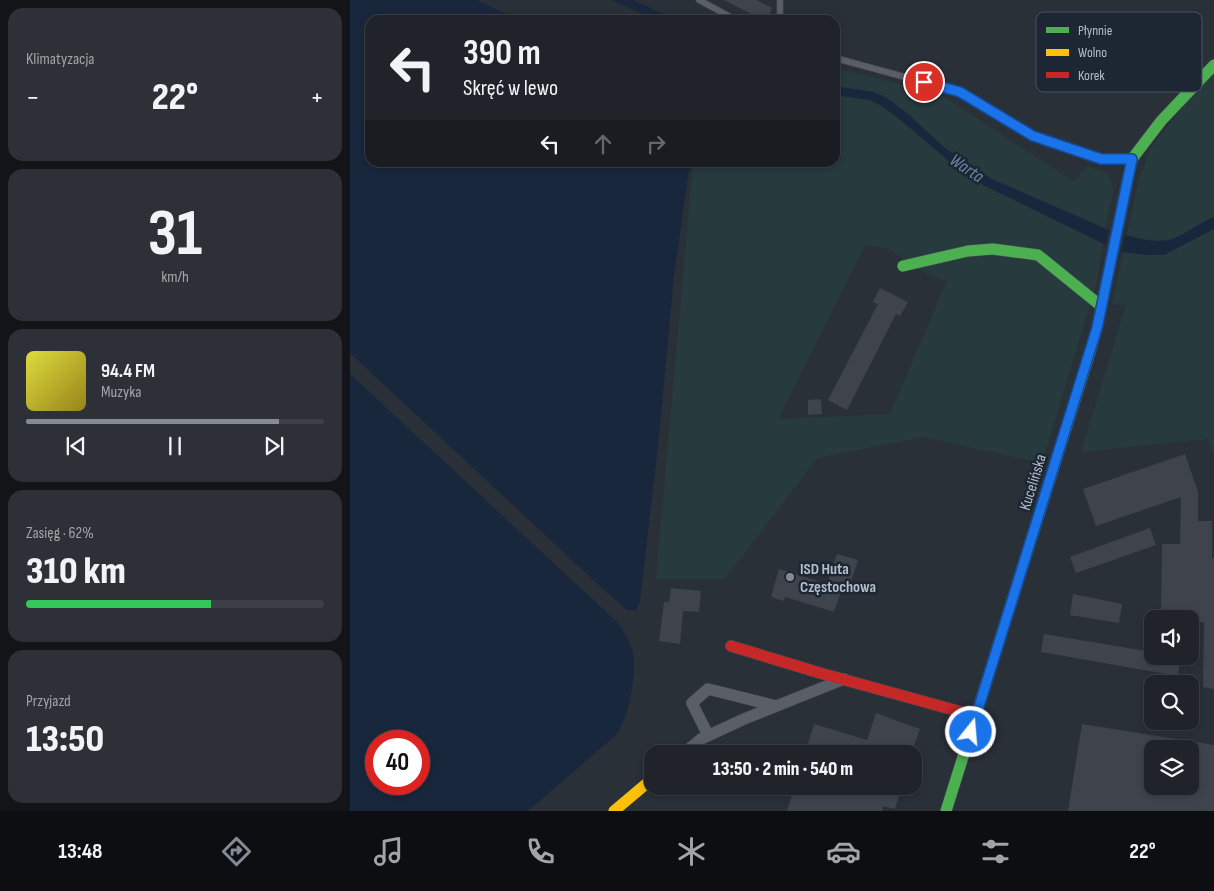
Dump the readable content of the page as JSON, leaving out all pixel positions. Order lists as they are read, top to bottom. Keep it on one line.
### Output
{"streets":{"street":["Kucelińska"]},"water":["Warta"],"places":["ISD Huta Częstochowa"],"legend":["Płynnie","Wolno","Korek"],"page":{"tile":["Klimatyzacja",["31","km/h"],["Zasięg · 62%","310 km"],["Przyjazd","13:50"]],"turn":["390 m","Skręć w lewo"],"heat":["−","22°","+"],"song":["94.4 FM","Muzyka"],"limit":"40","trip":"13:50 · 2 min · 540 m","tabs":["13:48","22°"]}}
